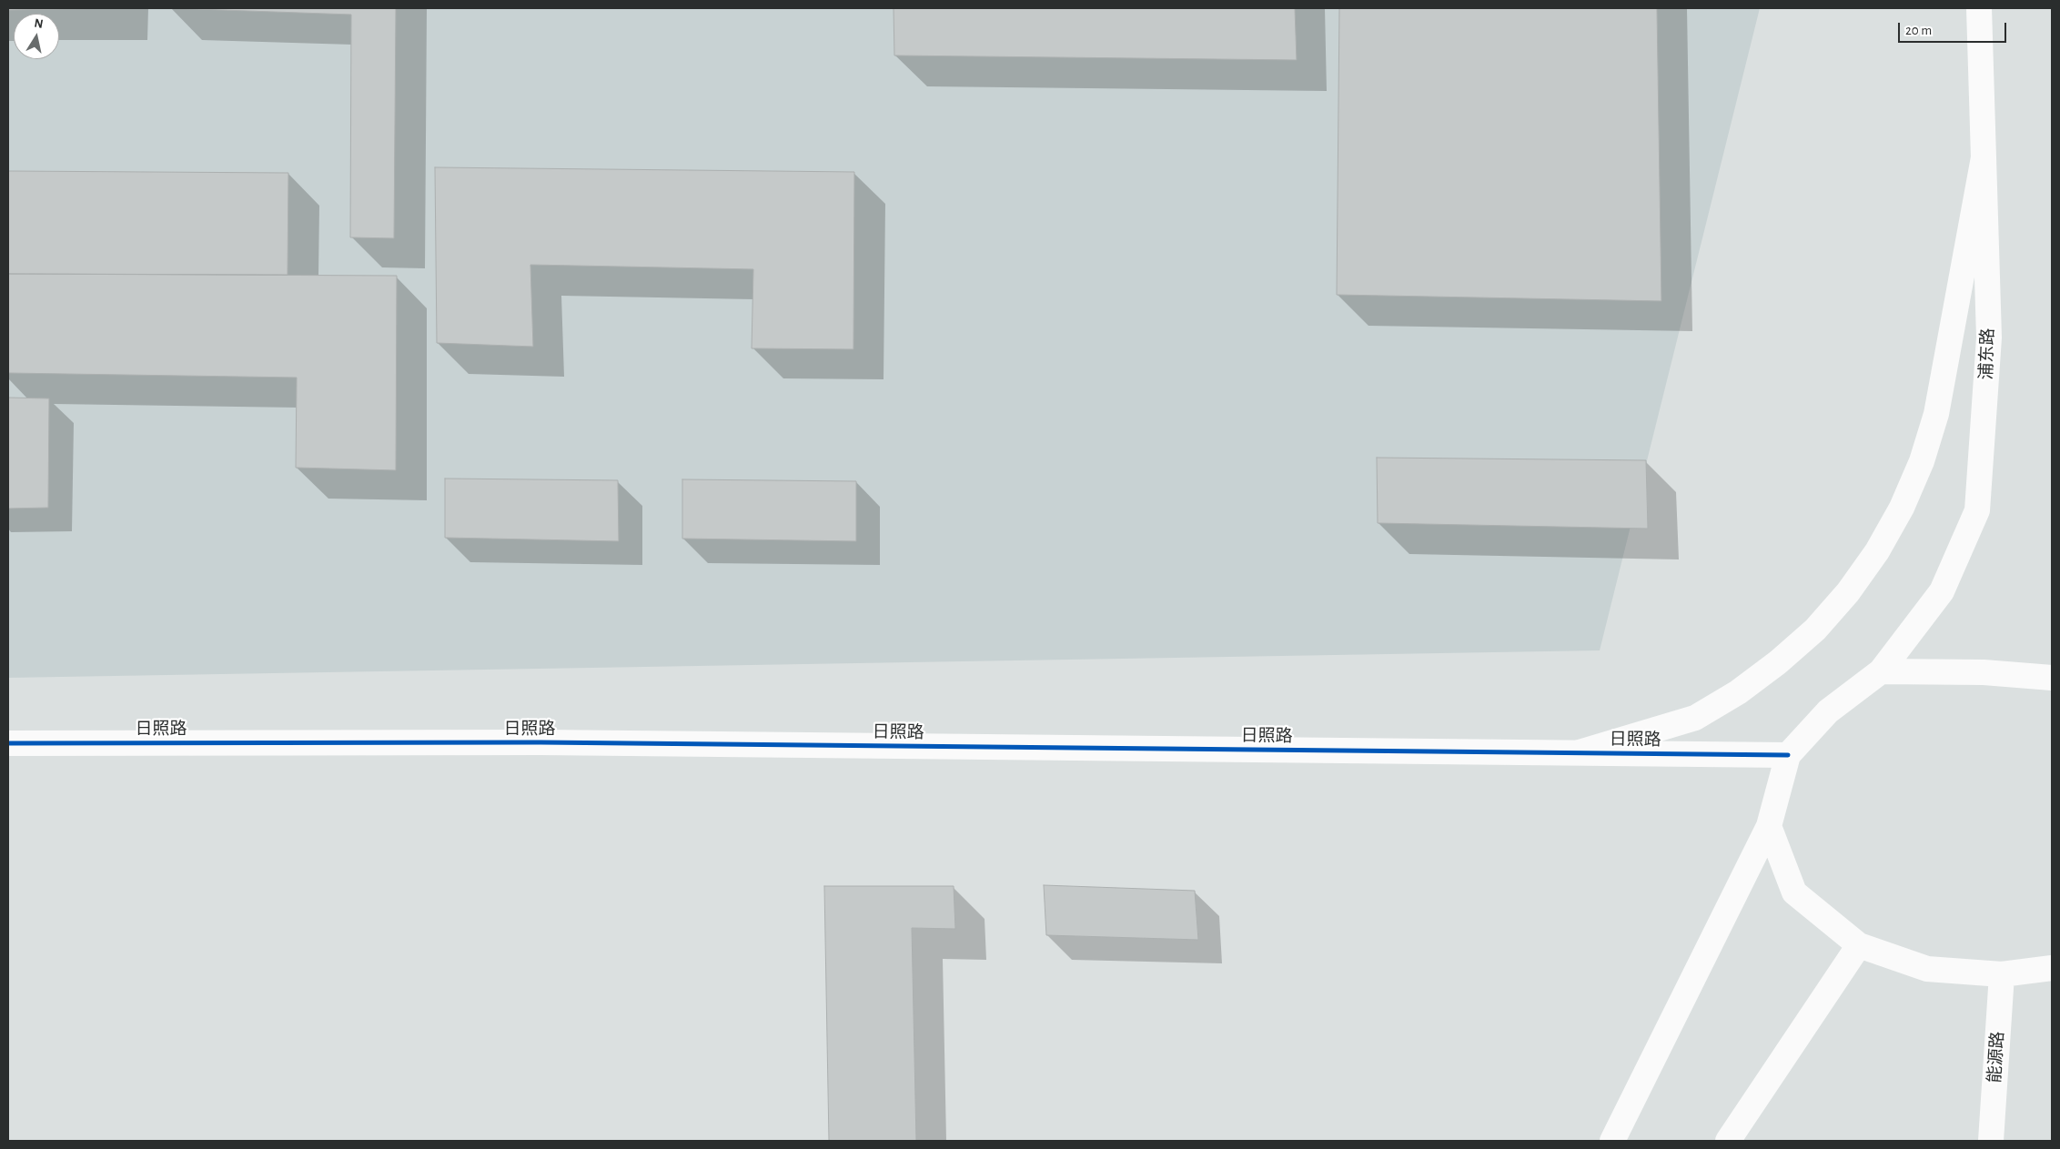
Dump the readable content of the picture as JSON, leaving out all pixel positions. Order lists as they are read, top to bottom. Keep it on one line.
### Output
{"streets":{"main road":["浦东路","日照路","能源路"]},"crossings":[["浦东路","日照路"]],"scale_bar":"20 m","north":"top"}
